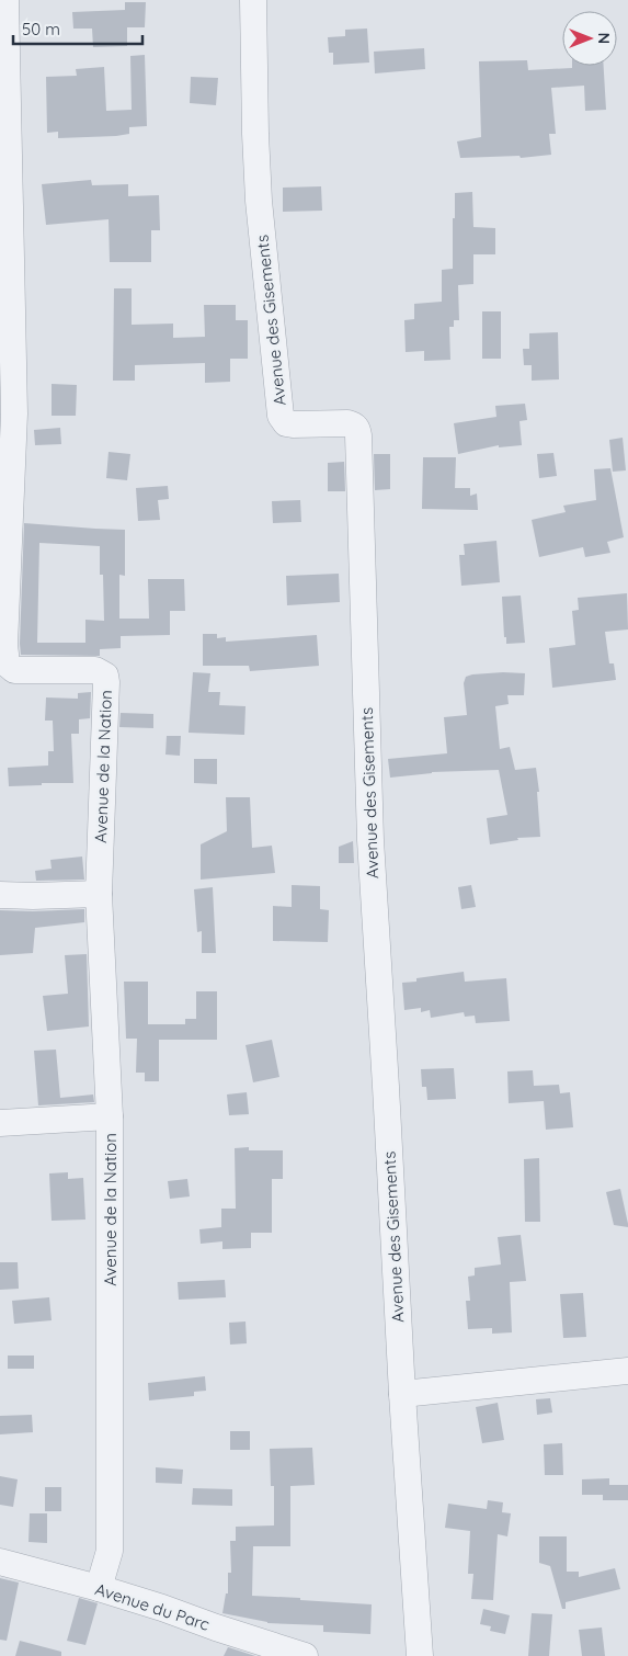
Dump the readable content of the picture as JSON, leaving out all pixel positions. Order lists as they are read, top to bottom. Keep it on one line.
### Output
{"streets":{"street":["Avenue des Gisements","Avenue de la Nation","Avenue du Parc"]},"crossings":[["Avenue de la Nation","Avenue du Parc"]],"scale_bar":"50 m","north":"right"}
